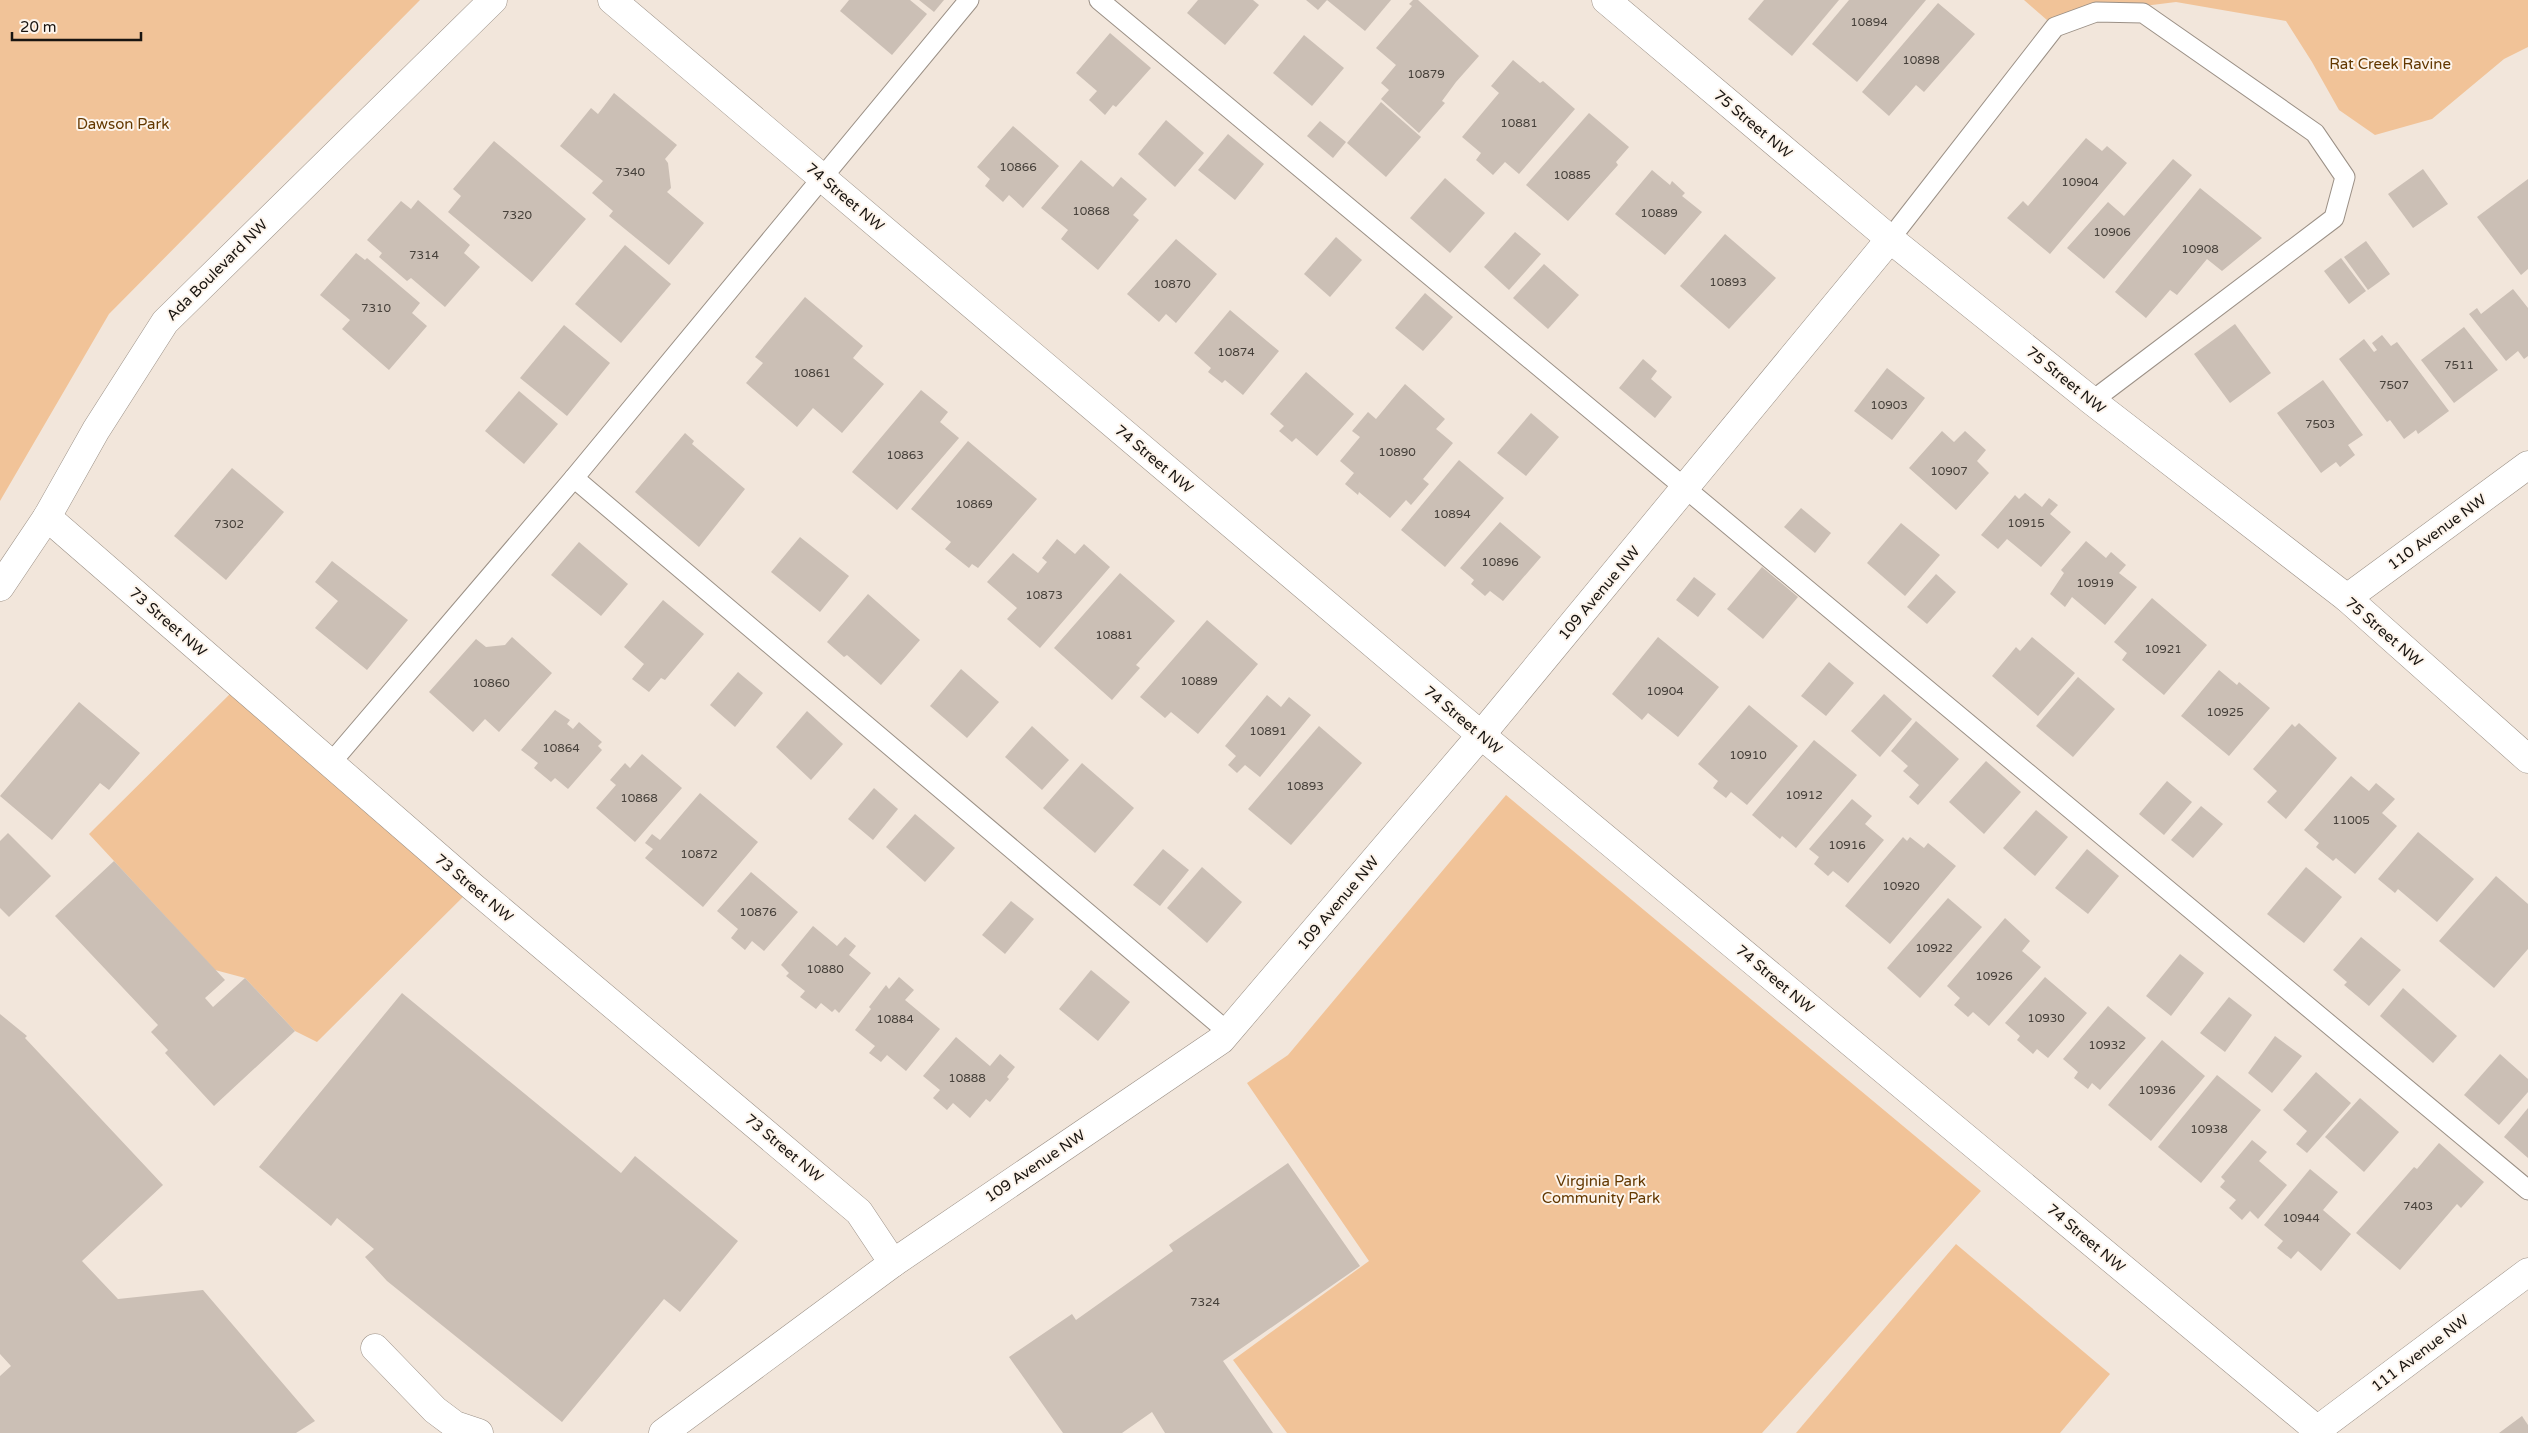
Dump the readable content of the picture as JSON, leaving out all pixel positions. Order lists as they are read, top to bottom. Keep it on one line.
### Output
{"streets":{"street":["75 Street NW","74 Street NW","Ada Boulevard NW","110 Avenue NW","109 Avenue NW","73 Street NW","111 Avenue NW"]},"crossings":[["75 Street NW","110 Avenue NW"],["75 Street NW","109 Avenue NW"],["74 Street NW","109 Avenue NW"],["74 Street NW","111 Avenue NW"],["Ada Boulevard NW","73 Street NW"],["109 Avenue NW","73 Street NW"]],"parks":["Rat Creek Ravine","Dawson Park","Virginia Park Community Park"],"house_numbers":["10894","10898","10879","10881","10866","7340","10885","10904","10868","10889","7320","10906","10908","7314","10893","10870","7310","10874","7511","10861","7507","10903","7503","10890","10863","10907","10869","10894","10915","7302","10896","10919","10873","10881","10921","10889","10860","10904","10925","10891","10864","10910","10893","10912","10868","11005","10916","10872","10920","10876","10922","10880","10926","10930","10884","10932","10888","10936","10938","7403","10944","7324"],"scale_bar":"20 m"}
